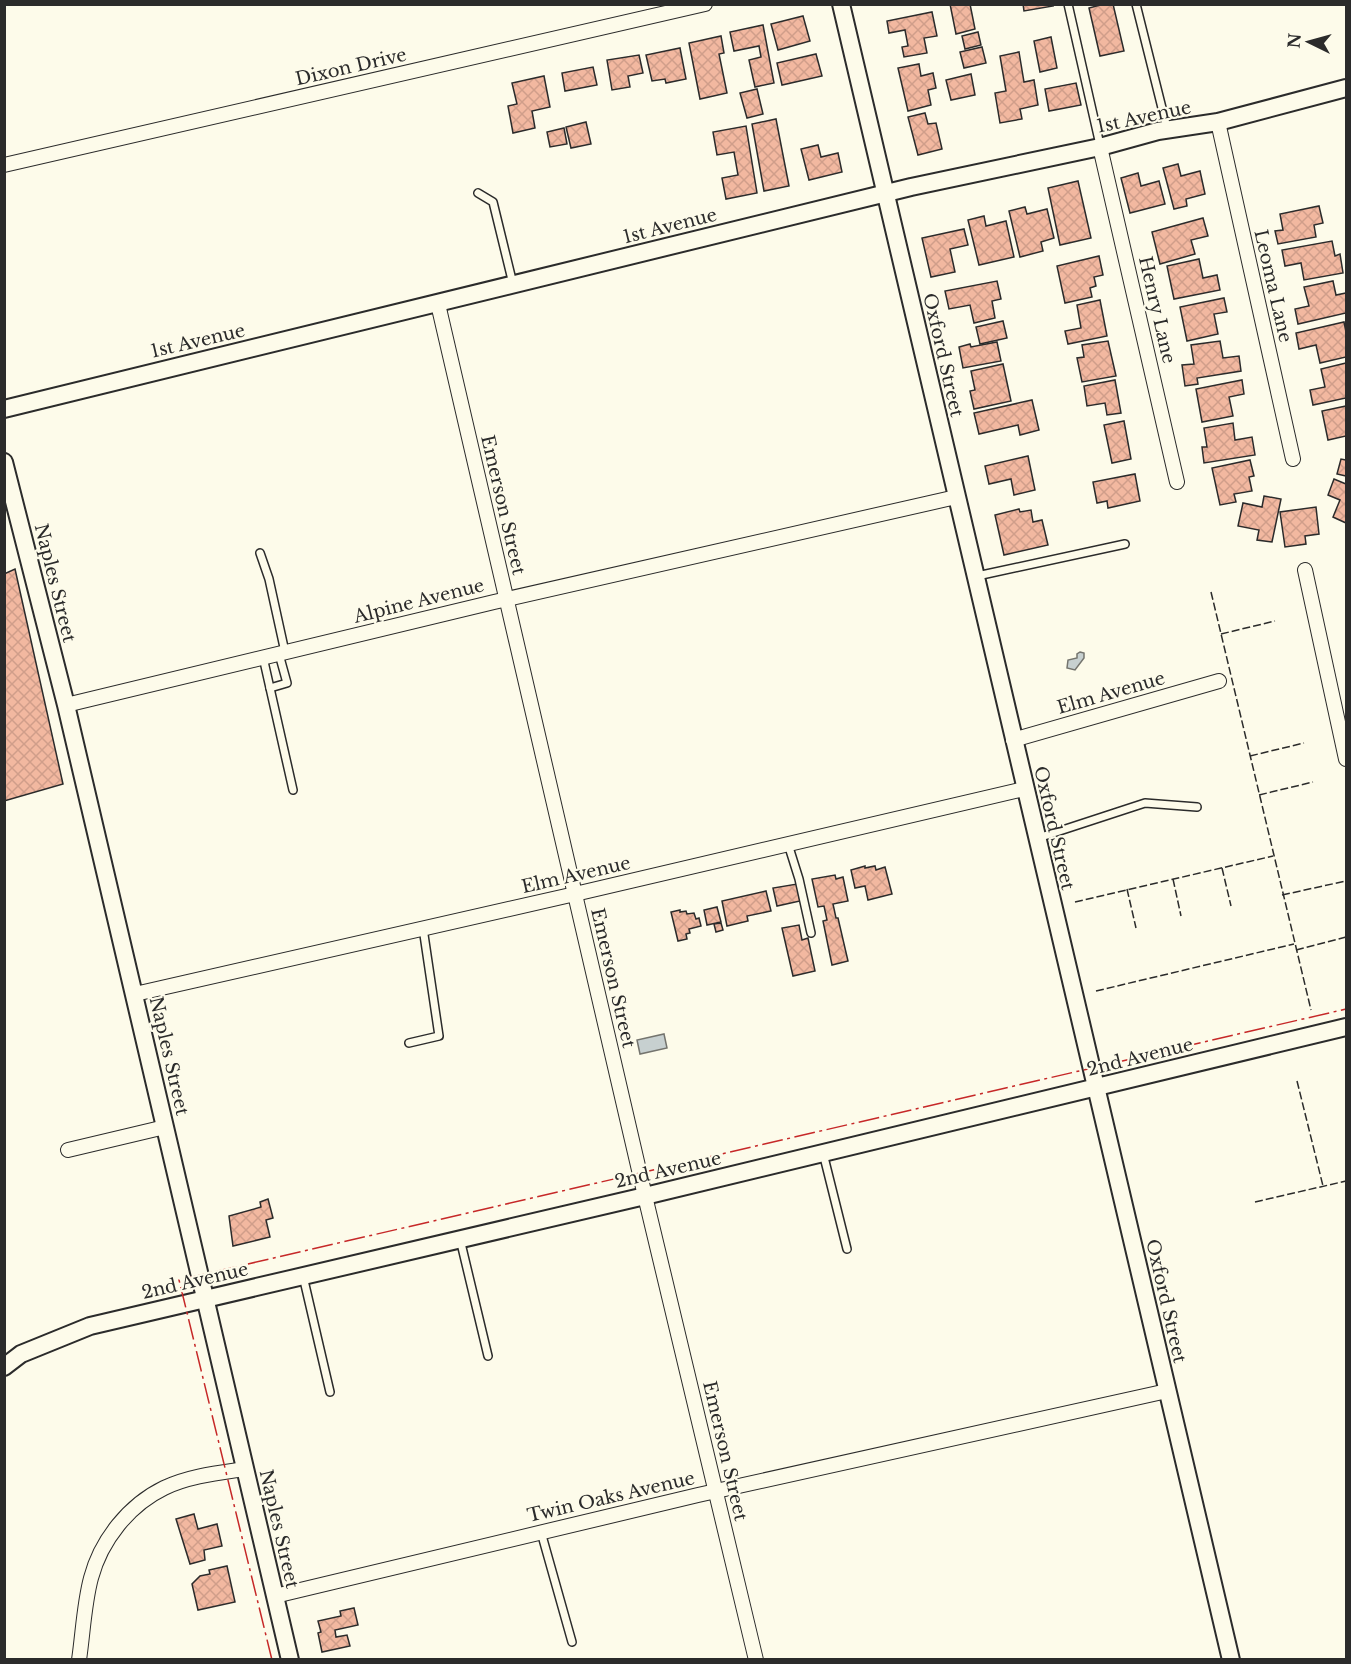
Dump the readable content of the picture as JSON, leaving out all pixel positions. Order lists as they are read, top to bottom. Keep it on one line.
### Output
{"streets":{"street":["Dixon Drive","1st Avenue","Leoma Lane","Henry Lane","Oxford Street","Emerson Street","Naples Street","Alpine Avenue","Elm Avenue","2nd Avenue","Twin Oaks Avenue"]},"crossings":[["1st Avenue","Leoma Lane"],["1st Avenue","Henry Lane"],["1st Avenue","Oxford Street"],["1st Avenue","Emerson Street"],["Oxford Street","Alpine Avenue"],["Oxford Street","Elm Avenue"],["Oxford Street","2nd Avenue"],["Oxford Street","Twin Oaks Avenue"],["Emerson Street","Alpine Avenue"],["Emerson Street","Elm Avenue"],["Emerson Street","2nd Avenue"],["Emerson Street","Twin Oaks Avenue"],["Naples Street","Alpine Avenue"],["Naples Street","Elm Avenue"],["Naples Street","2nd Avenue"],["Naples Street","Twin Oaks Avenue"]],"north":"left"}
